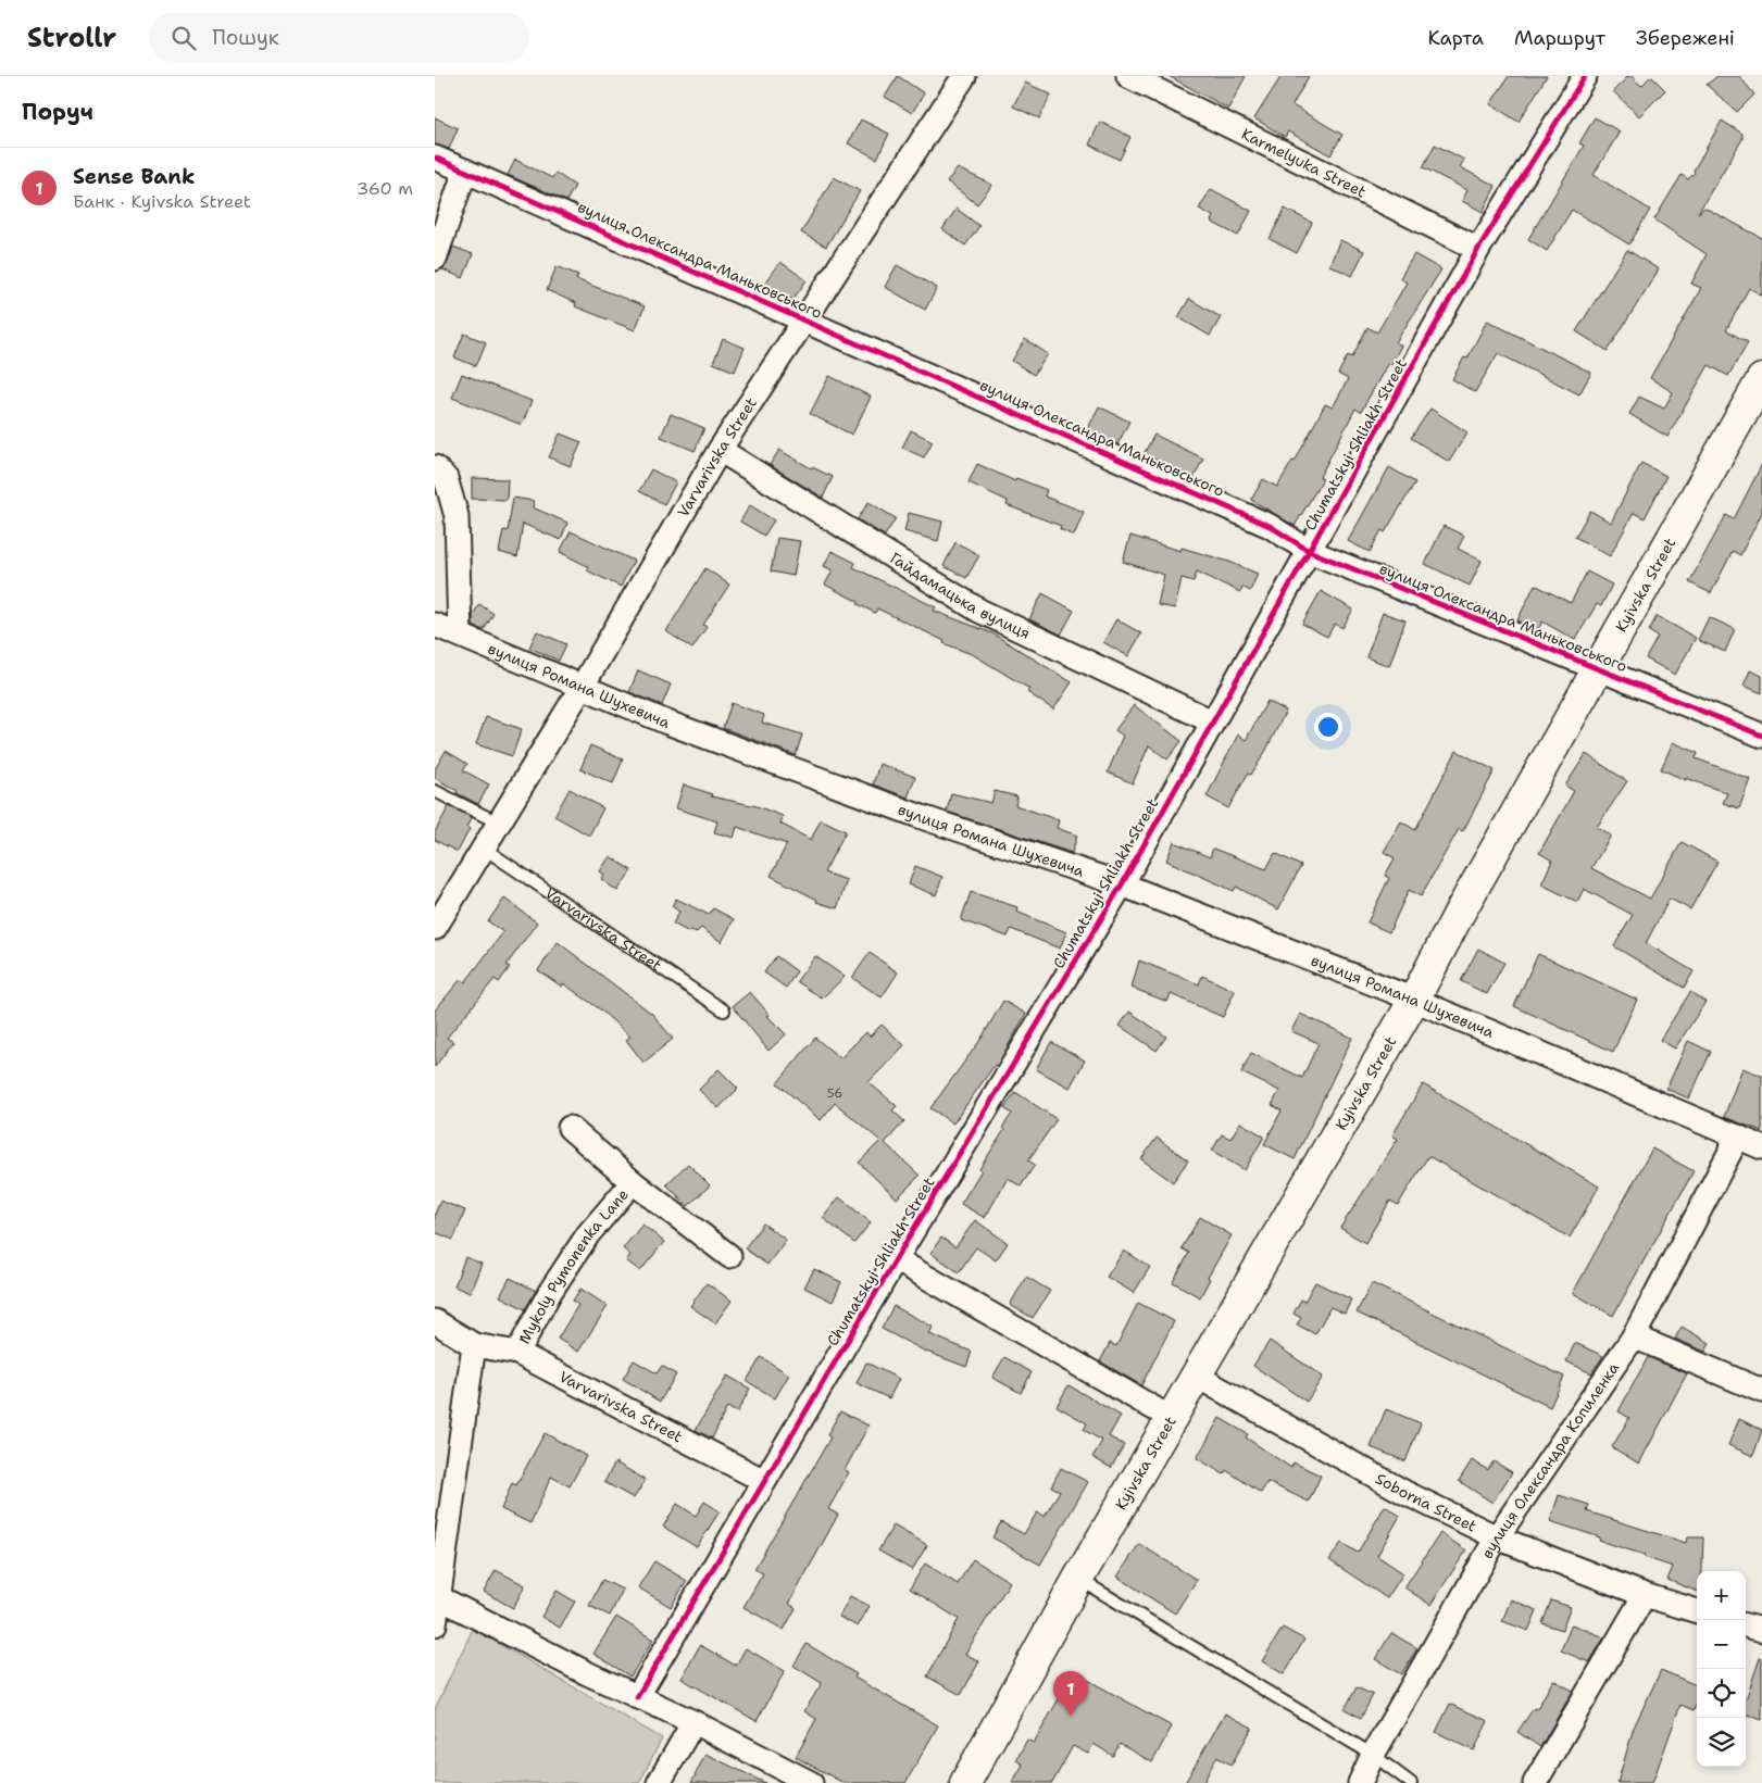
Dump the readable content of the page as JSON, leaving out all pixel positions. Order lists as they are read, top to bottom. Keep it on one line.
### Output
{"streets":{"main road":["Kyivska Street"],"street":["Karmelyuka Street","вулиця Олександра Маньковського","Chumatskyi Shliakh Street","Varvarivska Street","Гайдамацька вулиця","вулиця Романа Шухевича","Mykoly Pymonenka Lane","вулиця Олександра Копиленка","Soborna Street"]},"crossings":[["Karmelyuka Street","Chumatskyi Shliakh Street"],["вулиця Олександра Маньковського","Chumatskyi Shliakh Street"],["вулиця Олександра Маньковського","Varvarivska Street"],["вулиця Олександра Маньковського","Kyivska Street"],["Chumatskyi Shliakh Street","Varvarivska Street"],["Chumatskyi Shliakh Street","Гайдамацька вулиця"],["Chumatskyi Shliakh Street","вулиця Романа Шухевича"],["Varvarivska Street","Гайдамацька вулиця"],["Varvarivska Street","вулиця Романа Шухевича"],["Varvarivska Street","Mykoly Pymonenka Lane"],["Kyivska Street","вулиця Романа Шухевича"],["Kyivska Street","Soborna Street"],["вулиця Романа Шухевича","вулиця Олександра Копиленка"],["вулиця Олександра Копиленка","Soborna Street"]],"house_numbers":["56"],"page":{"header":"Strollr","search":"Пошук","nav":["Карта","Маршрут","Збережені"],"heading":"Поруч","list":[{"mark":"1","name":"Sense Bank","note":"Банк · Kyivska Street","value":"360 m"}],"map_buttons":["+","−"],"pins":"1"}}
